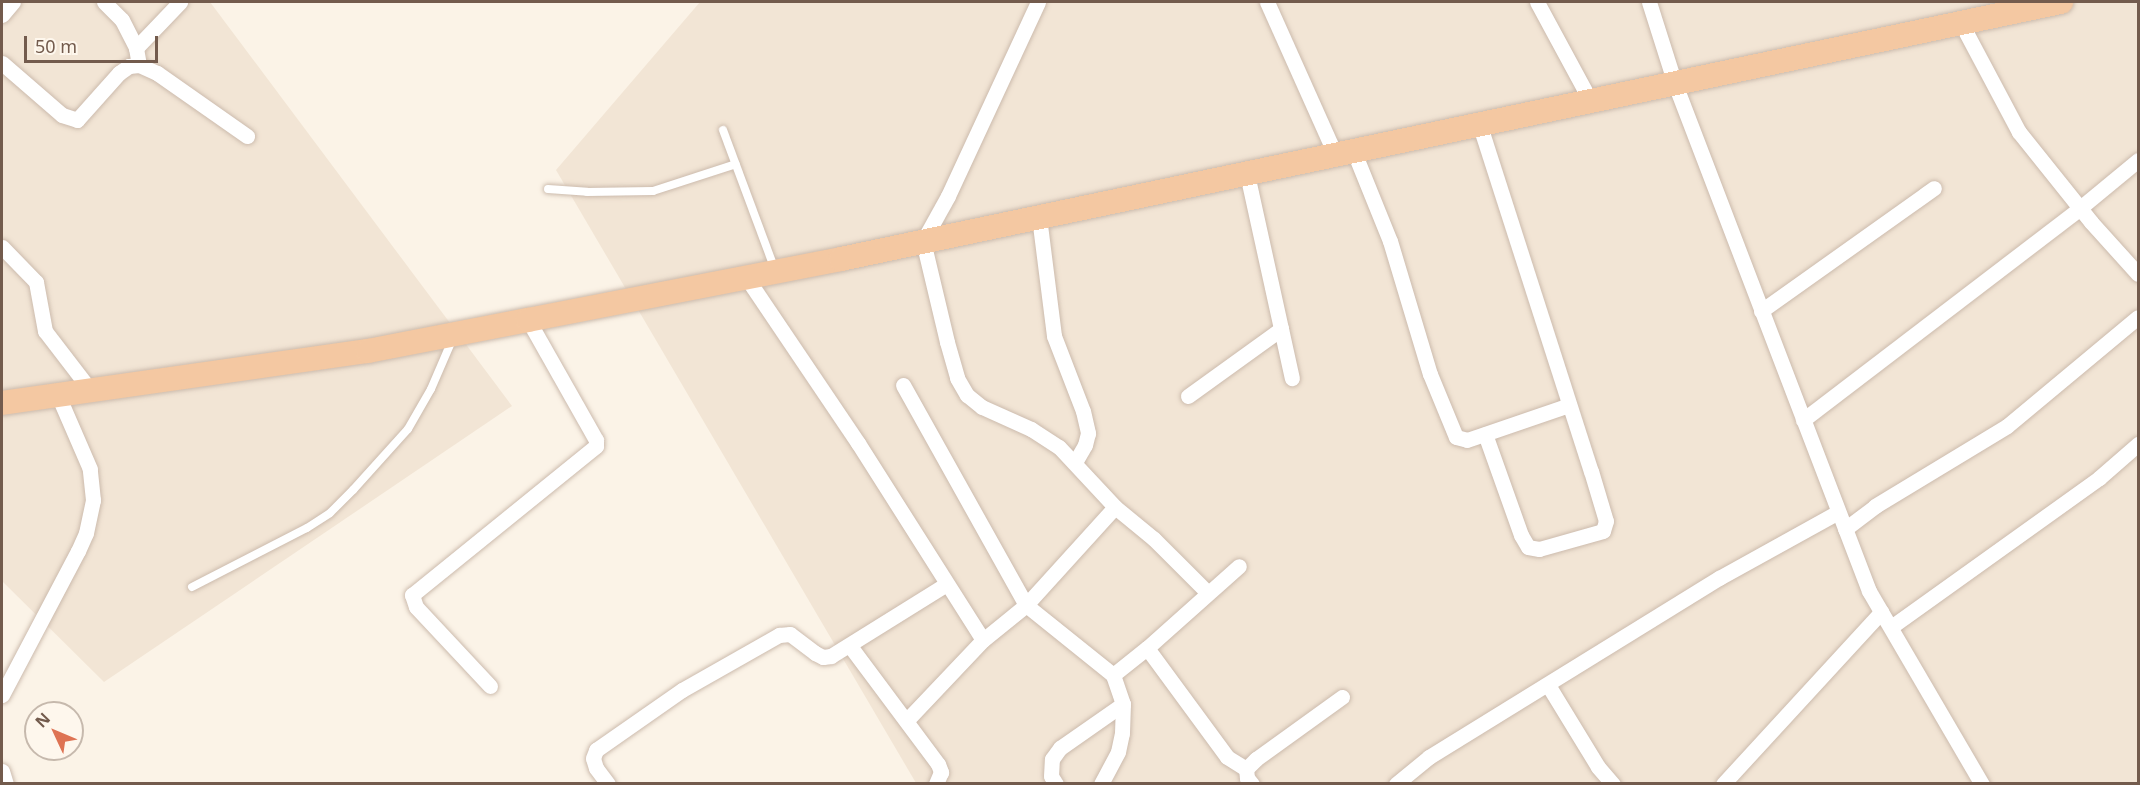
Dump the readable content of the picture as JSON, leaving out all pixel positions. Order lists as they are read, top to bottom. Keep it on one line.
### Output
{"scale_bar":"50 m","north":"top left"}
